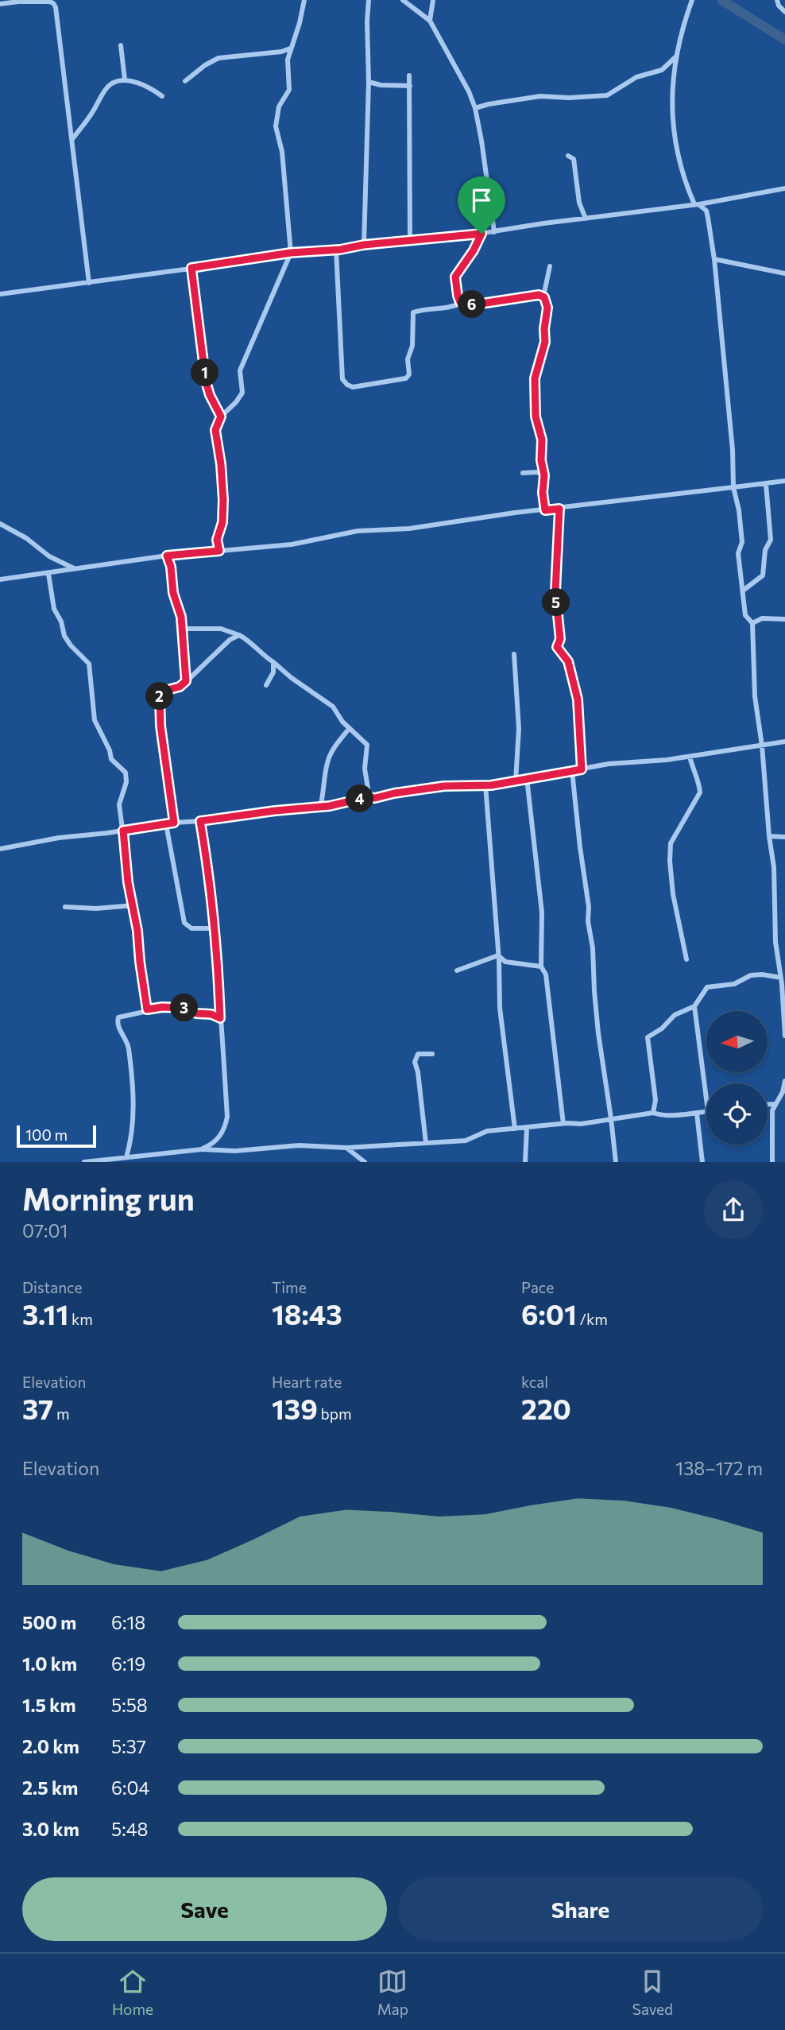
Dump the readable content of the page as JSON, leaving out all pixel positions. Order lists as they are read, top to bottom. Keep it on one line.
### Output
{"scale_bar":"100 m","north":"left","page":{"pins":["6","1","5","2","4","3"],"scale":"100 m","heading":["Morning run","07:01"],"stats":[["Distance","3.11 km"],["Time","18:43"],["Pace","6:01 /km"],["Elevation","37 m"],["Heart rate","139 bpm"],["kcal","220"]],"chart":["Elevation","138–172 m"],"list":[{"name":"500 m","note":"6:18"},{"name":"1.0 km","note":"6:19"},{"name":"1.5 km","note":"5:58"},{"name":"2.0 km","note":"5:37"},{"name":"2.5 km","note":"6:04"},{"name":"3.0 km","note":"5:48"}],"buttons":["Save","Share"],"tabs":["Home","Map","Saved"]}}
